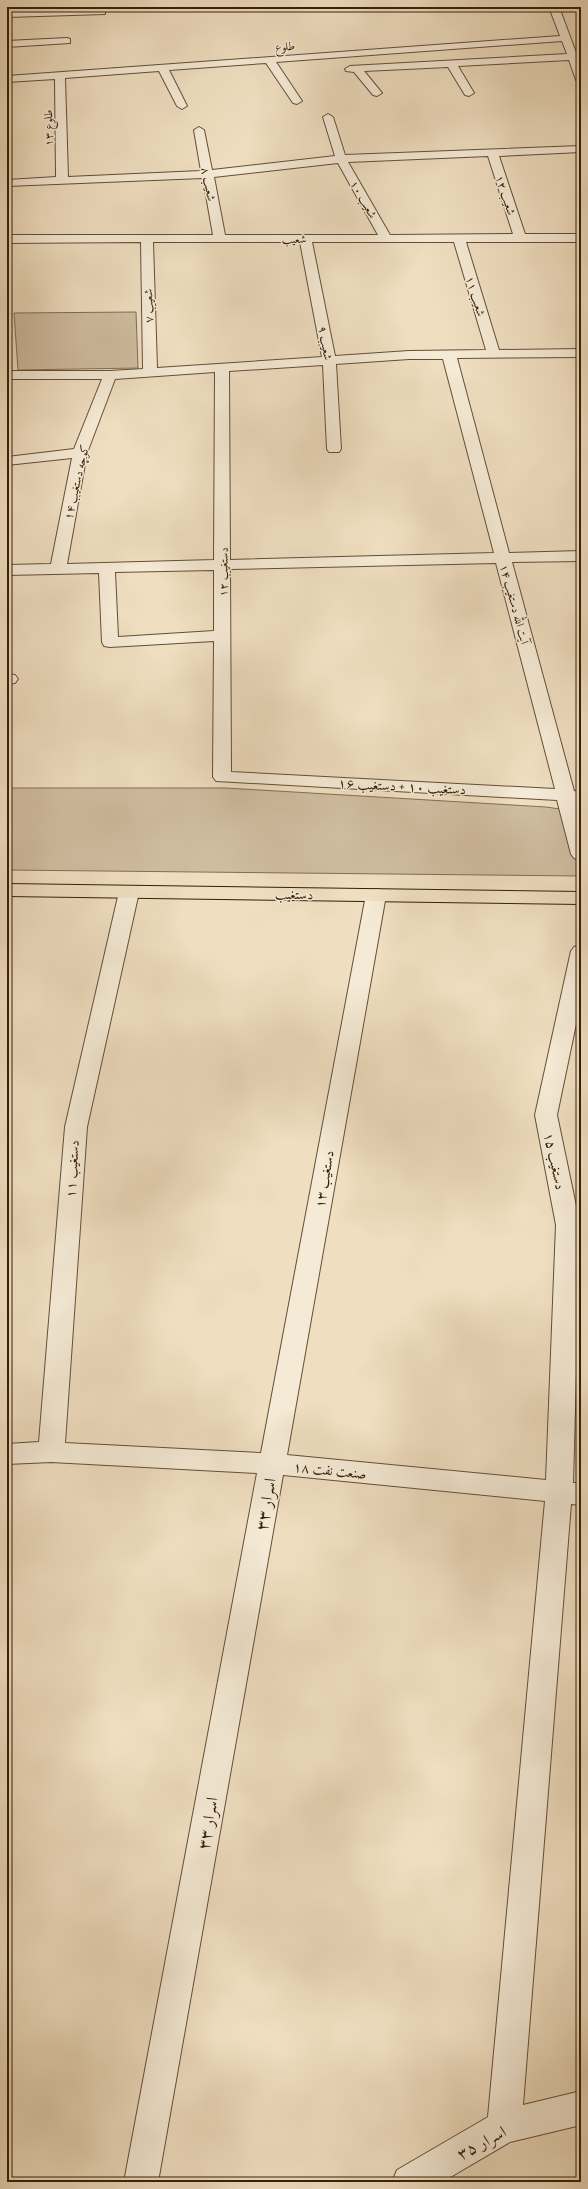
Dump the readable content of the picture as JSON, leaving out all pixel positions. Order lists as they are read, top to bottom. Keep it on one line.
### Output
{"streets":{"main road":["دستغیب"],"street":["طلوع","طلوع ۱۳","شعیب ۸","شعیب ۱۲","شعیب ۱۰","شعیب","شعیب ۱۱","شعیب ۷","شعیب ۹","کوچه دستغیب ۱۴","دستغیب ۱۲","آیت الله دستغیب ۱۴","دستغیب ۱۰ + دستغیب ۱۶","دستغیب ۱۵","دستغیب ۱۱","دستغیب ۱۳","صنعت نفت ۱۸","اسرار ۳۳","اسرار ۳۵"]},"crossings":[["طلوع","طلوع ۱۳"],["شعیب ۸","شعیب"],["شعیب ۱۲","شعیب"],["شعیب ۱۰","شعیب"],["شعیب","شعیب ۱۱"],["شعیب","شعیب ۷"],["شعیب","شعیب ۹"],["دستغیب ۱۲","دستغیب ۱۰ + دستغیب ۱۶"],["آیت الله دستغیب ۱۴","دستغیب ۱۰ + دستغیب ۱۶"],["دستغیب","دستغیب ۱۱"],["دستغیب","دستغیب ۱۳"],["دستغیب ۱۵","صنعت نفت ۱۸"],["دستغیب ۱۵","اسرار ۳۵"],["دستغیب ۱۱","صنعت نفت ۱۸"],["دستغیب ۱۳","صنعت نفت ۱۸"],["دستغیب ۱۳","اسرار ۳۳"],["صنعت نفت ۱۸","اسرار ۳۳"]]}
